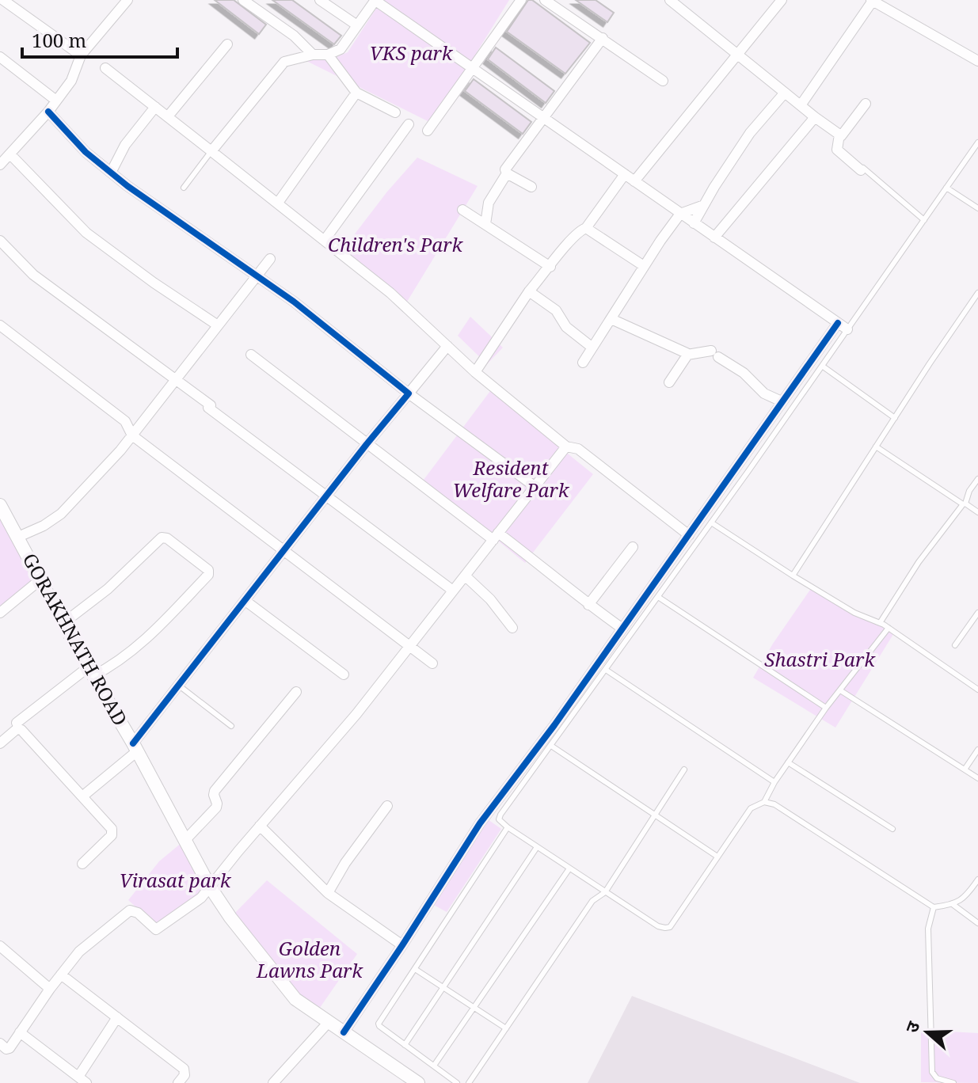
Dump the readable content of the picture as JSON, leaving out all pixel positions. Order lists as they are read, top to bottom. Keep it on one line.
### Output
{"streets":{"main road":["GORAKHNATH ROAD"]},"parks":["VKS park","Children's Park","Resident Welfare Park","Shastri Park","Virasat park","Golden Lawns Park"],"scale_bar":"100 m","north":"left"}
